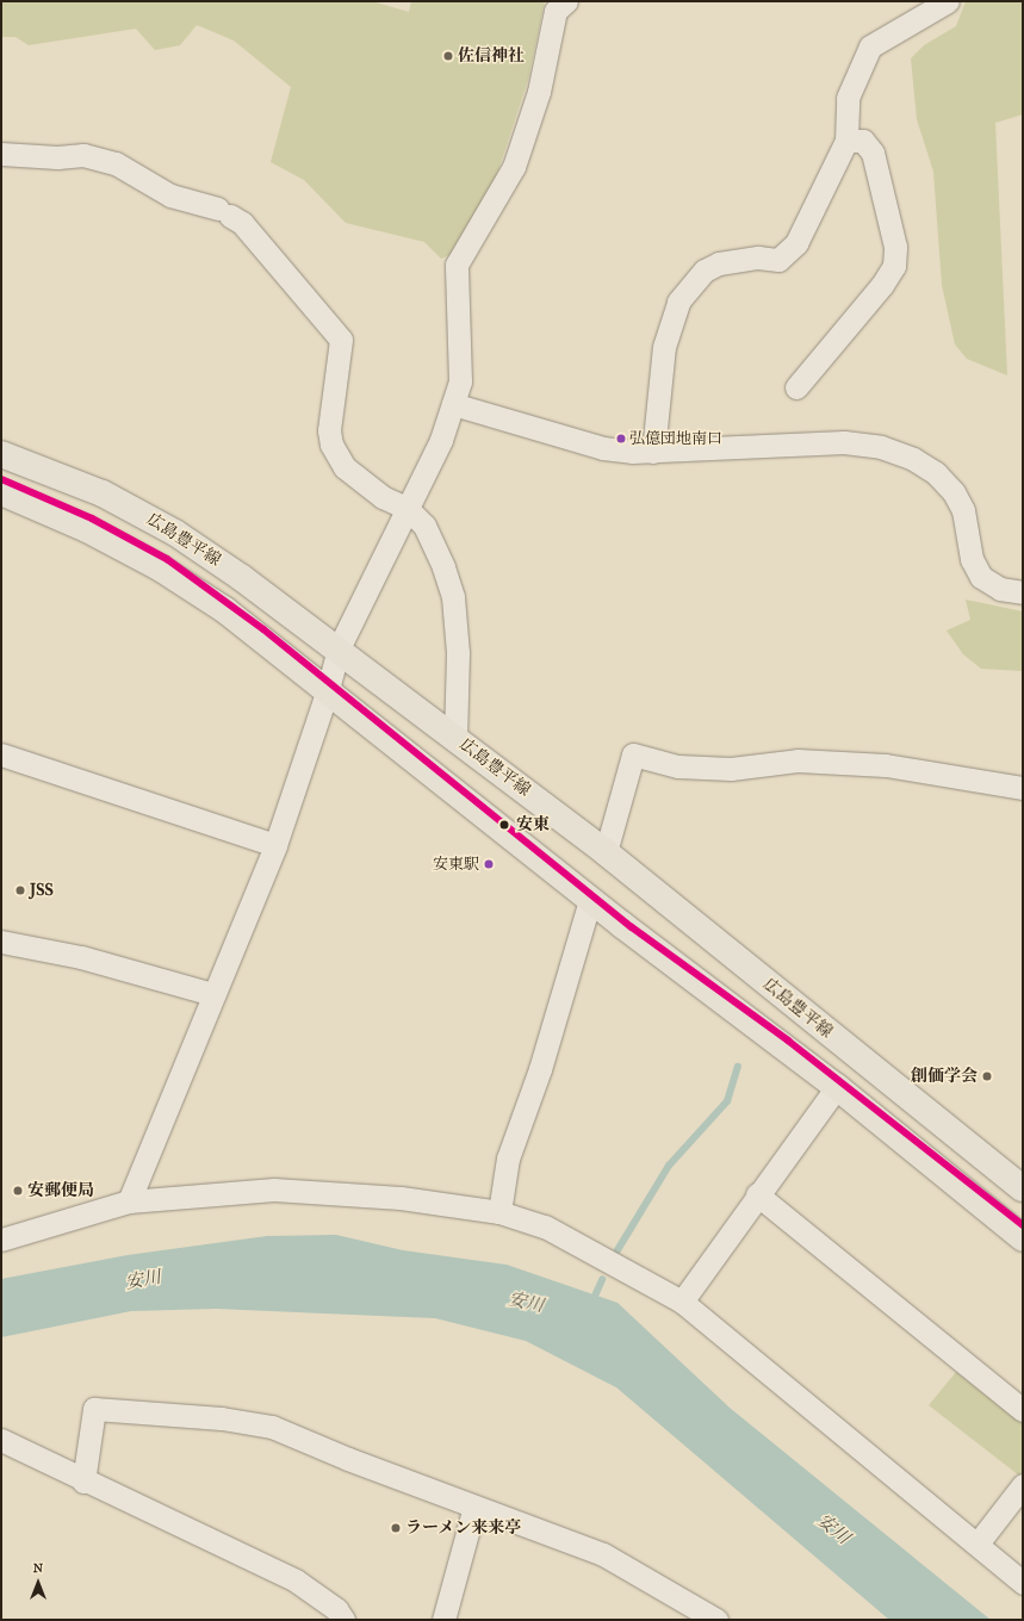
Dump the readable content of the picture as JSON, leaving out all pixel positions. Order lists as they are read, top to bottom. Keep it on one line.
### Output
{"streets":{"main road":["広島豊平線"]},"water":["安川"],"places":["佐信神社","弘億団地南口","安東","安東駅","JSS","創価学会","安郵便局","ラーメン来来亭"],"north":"top"}
